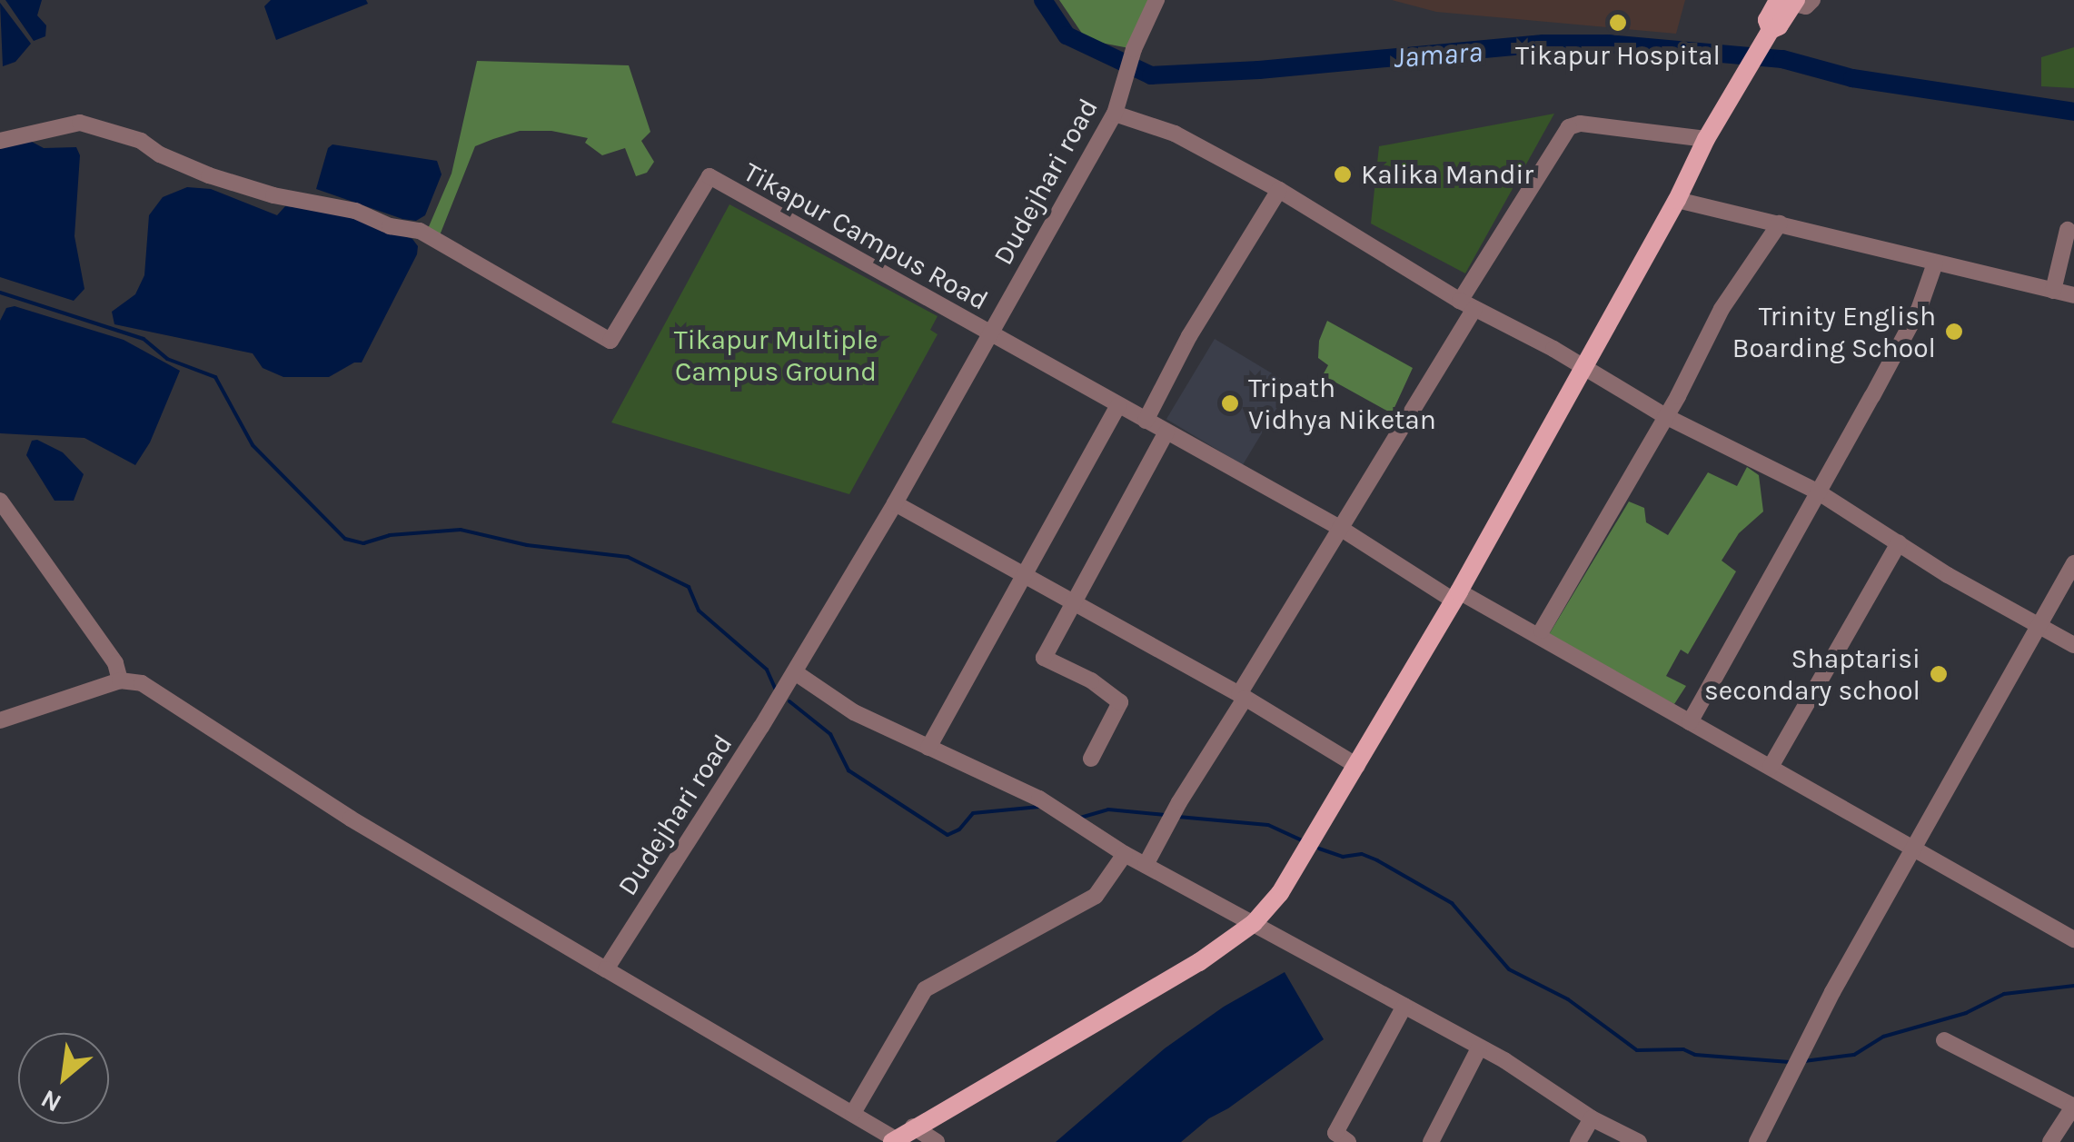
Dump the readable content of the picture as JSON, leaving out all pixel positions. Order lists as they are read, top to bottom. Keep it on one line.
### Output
{"streets":{"street":["Dudejhari road","Tikapur Campus Road"]},"crossings":[["Dudejhari road","Tikapur Campus Road"]],"water":["Jamara"],"parks":["Tikapur Multiple Campus Ground"],"places":["Tikapur Hospital","Kalika Mandir","Trinity English Boarding School","Tripath Vidhya Niketan","Shaptarisi secondary school"],"north":"bottom left"}
